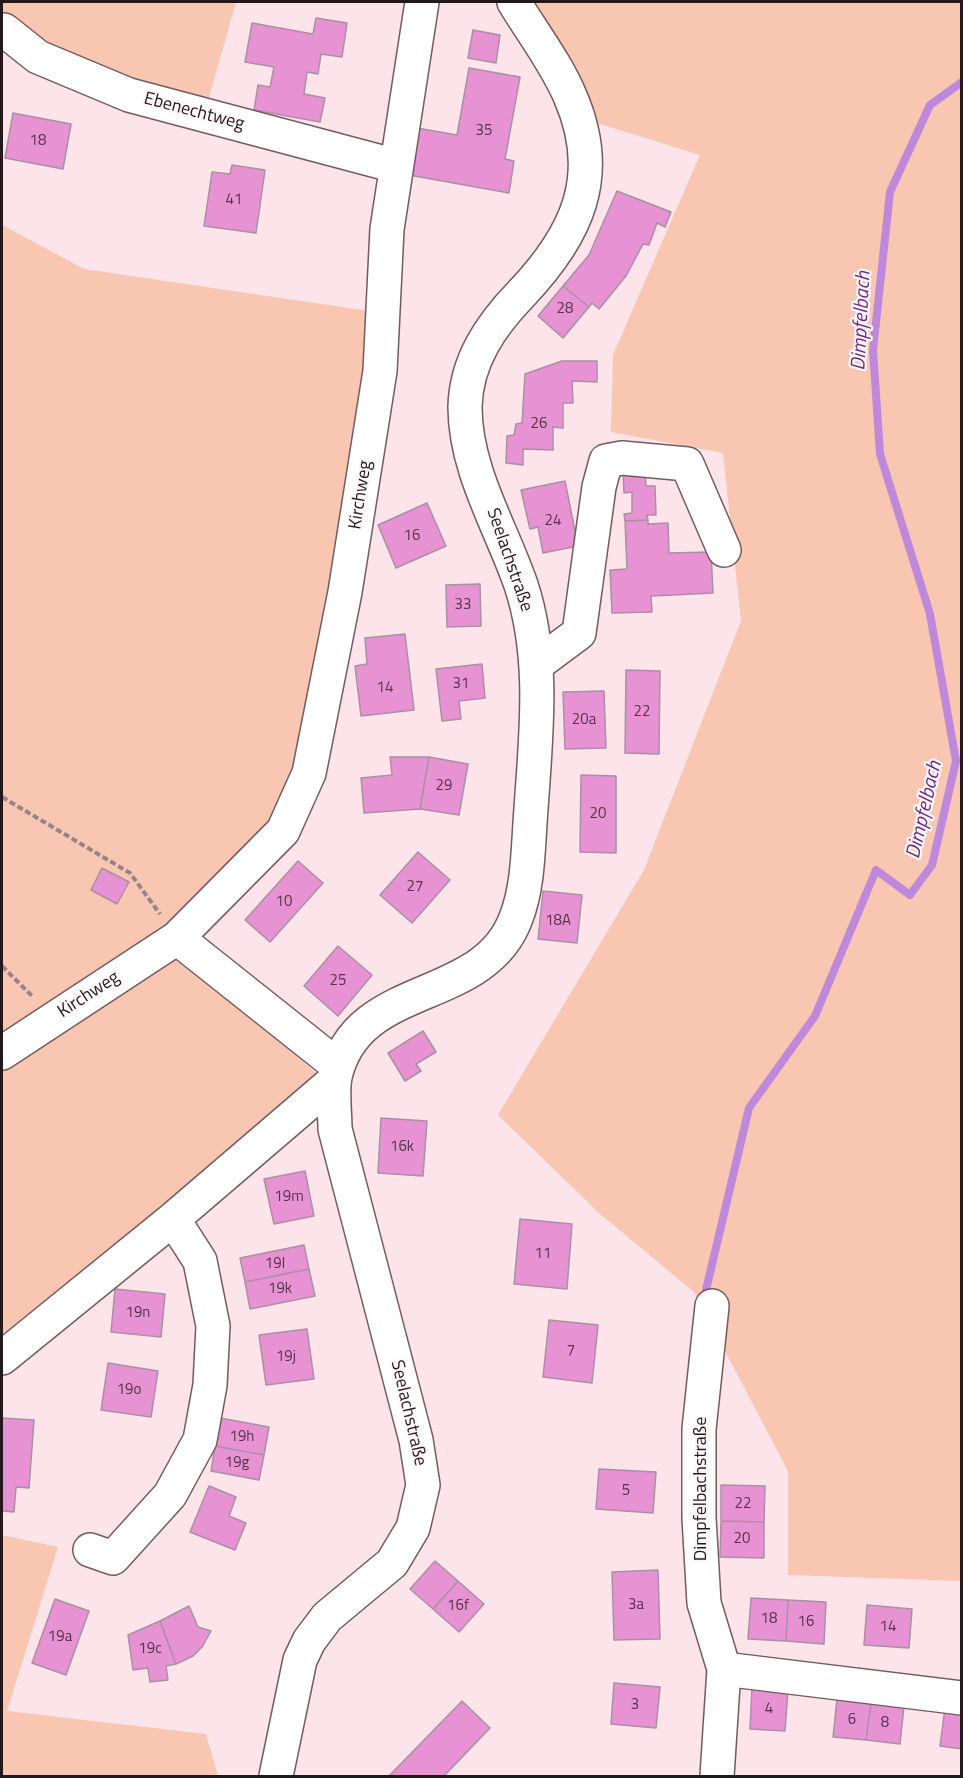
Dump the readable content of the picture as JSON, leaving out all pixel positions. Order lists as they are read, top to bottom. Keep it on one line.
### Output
{"streets":{"street":["Ebenechtweg","Kirchweg","Seelachstraße","Dimpfelbachstraße"]},"crossings":[["Ebenechtweg","Kirchweg"]],"water":["Dimpfelbach"],"house_numbers":["35","18","41","28","26","24","16","33","31","14","22","20a","29","20","27","10","18A","25","16k","19m","11","19l","19k","19n","7","19j","19o","19h","19g","5","22","20","3a","16f","18","16","14","19a","19c","3","4","6","8"]}
